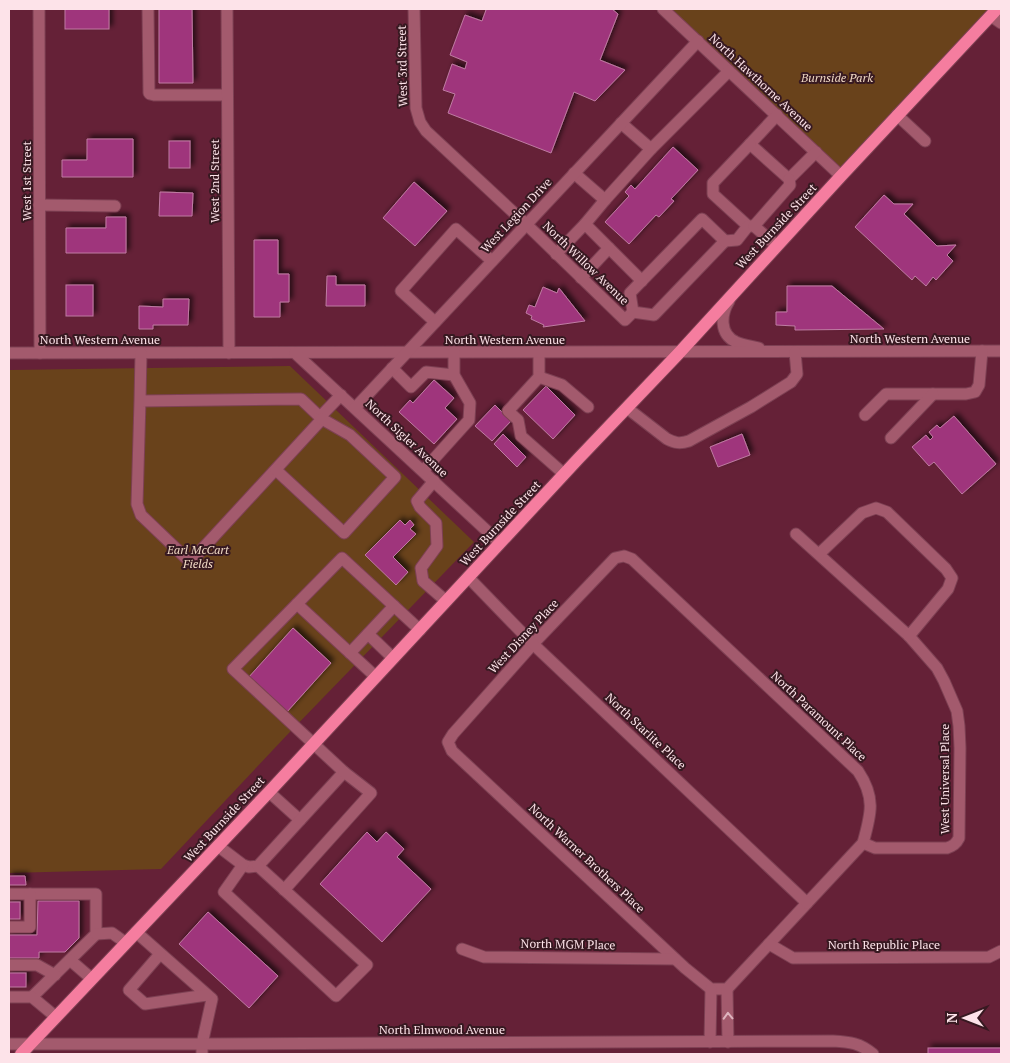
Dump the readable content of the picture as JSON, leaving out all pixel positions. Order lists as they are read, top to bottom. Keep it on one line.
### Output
{"streets":{"main road":["West Burnside Street"],"street":["West 3rd Street","North Hawthorne Avenue","West 1st Street","West 2nd Street","West Legion Drive","North Willow Avenue","North Western Avenue","North Sigler Avenue","West Disney Place","North Paramount Place","North Starlite Place","West Universal Place","North Warner Brothers Place","North MGM Place","North Republic Place","North Elmwood Avenue"]},"crossings":[["West 3rd Street","North Willow Avenue"],["North Hawthorne Avenue","West Legion Drive"],["North Hawthorne Avenue","West Burnside Street"],["West 1st Street","North Western Avenue"],["West 2nd Street","North Western Avenue"],["West Legion Drive","North Willow Avenue"],["West Legion Drive","North Western Avenue"],["West Legion Drive","North Sigler Avenue"],["West Burnside Street","North Western Avenue"],["West Burnside Street","North Sigler Avenue"],["West Burnside Street","North Starlite Place"],["West Burnside Street","North Elmwood Avenue"],["North Western Avenue","North Sigler Avenue"],["West Disney Place","North Paramount Place"],["West Disney Place","North Starlite Place"],["West Disney Place","North Warner Brothers Place"],["North Paramount Place","North Starlite Place"],["North Paramount Place","West Universal Place"],["North Paramount Place","North Republic Place"],["North Warner Brothers Place","North MGM Place"]],"parks":["Burnside Park","Earl McCart Fields"],"north":"left"}
